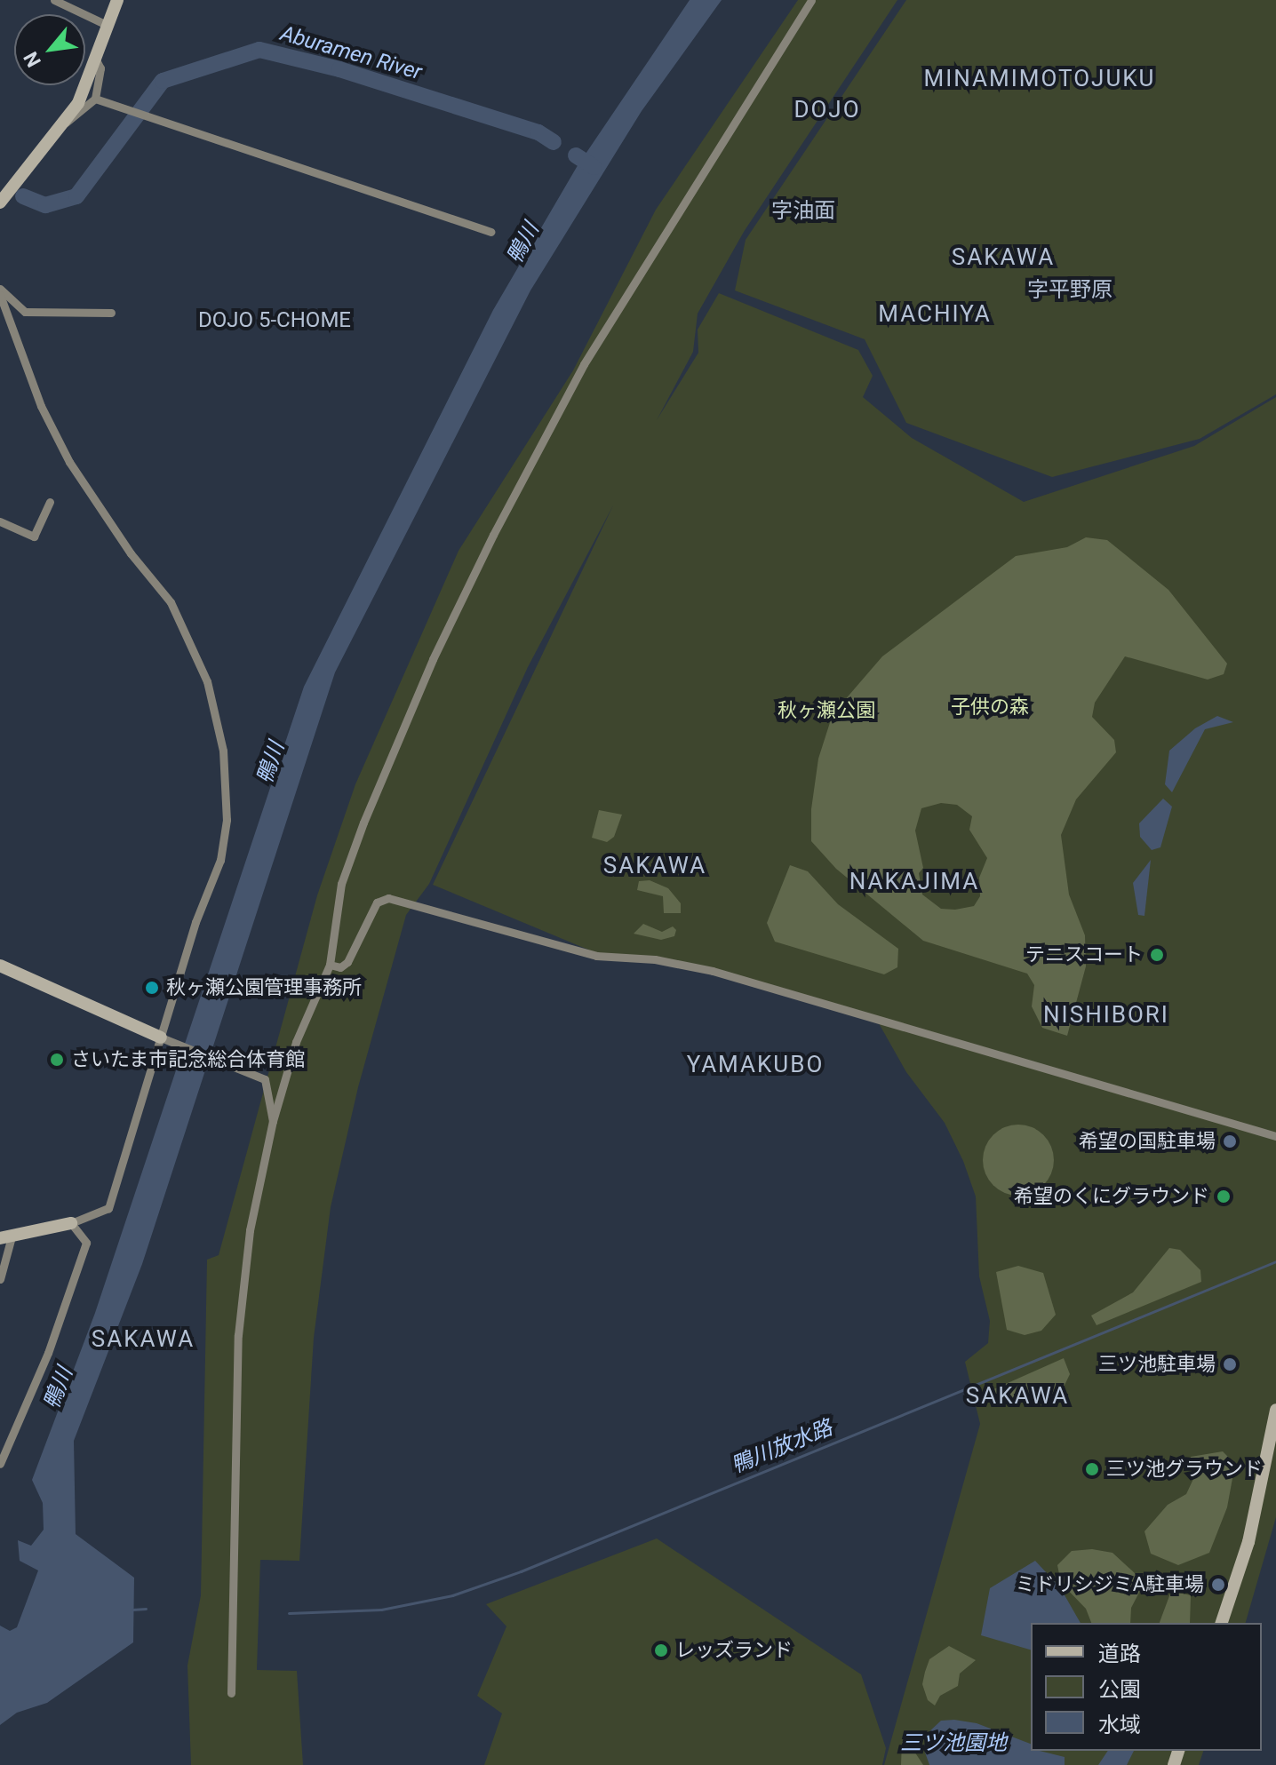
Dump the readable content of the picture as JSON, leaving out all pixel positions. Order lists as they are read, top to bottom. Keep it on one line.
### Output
{"districts":["MINAMIMOTOJUKU","DOJO","字油面","SAKAWA","字平野原","MACHIYA","DOJO 5-CHOME","SAKAWA","NAKAJIMA","NISHIBORI","YAMAKUBO","SAKAWA","SAKAWA"],"water":["Aburamen River","鴨川","鴨川放水路","三ツ池園地"],"parks":["子供の森","秋ヶ瀬公園"],"places":["テニスコート","秋ヶ瀬公園管理事務所","さいたま市記念総合体育館","希望の国駐車場","希望のくにグラウンド","三ツ池駐車場","三ツ池グラウンド","ミドリシジミA駐車場","レッズランド"],"legend":["道路","公園","水域"],"north":"bottom left"}
